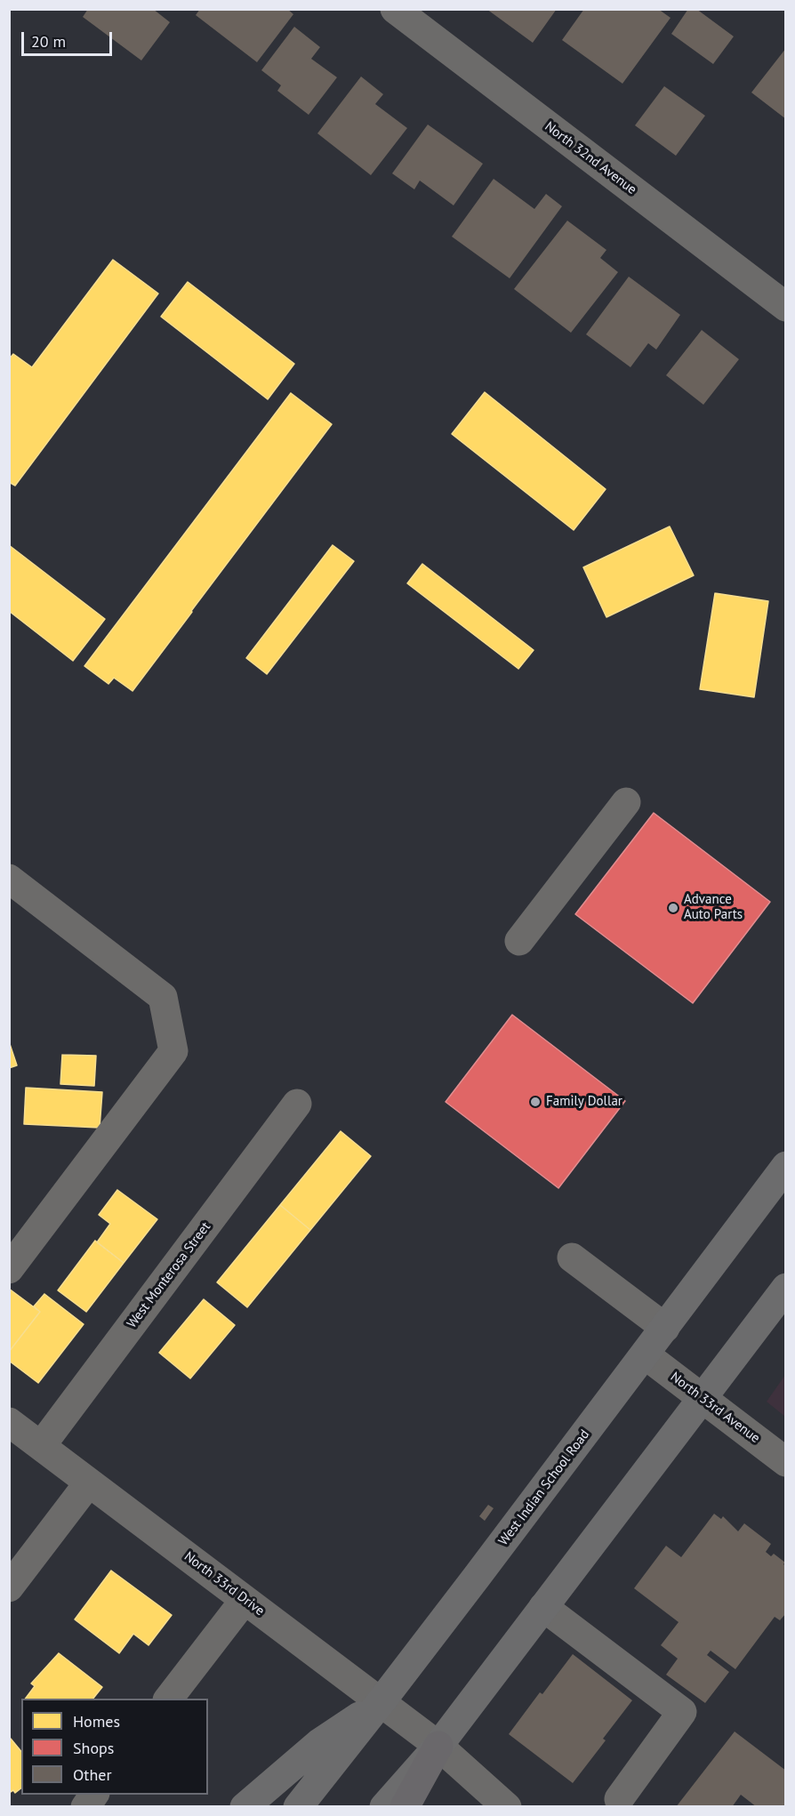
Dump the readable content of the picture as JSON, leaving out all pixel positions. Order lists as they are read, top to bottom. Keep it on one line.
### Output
{"streets":{"main road":["West Indian School Road"],"street":["North 32nd Avenue","West Monterosa Street","North 33rd Avenue","North 33rd Drive"]},"crossings":[["West Monterosa Street","North 33rd Drive"],["North 33rd Avenue","West Indian School Road"],["West Indian School Road","North 33rd Drive"]],"places":["Advance Auto Parts","Family Dollar"],"legend":["Homes","Shops","Other"],"scale_bar":"20 m"}
